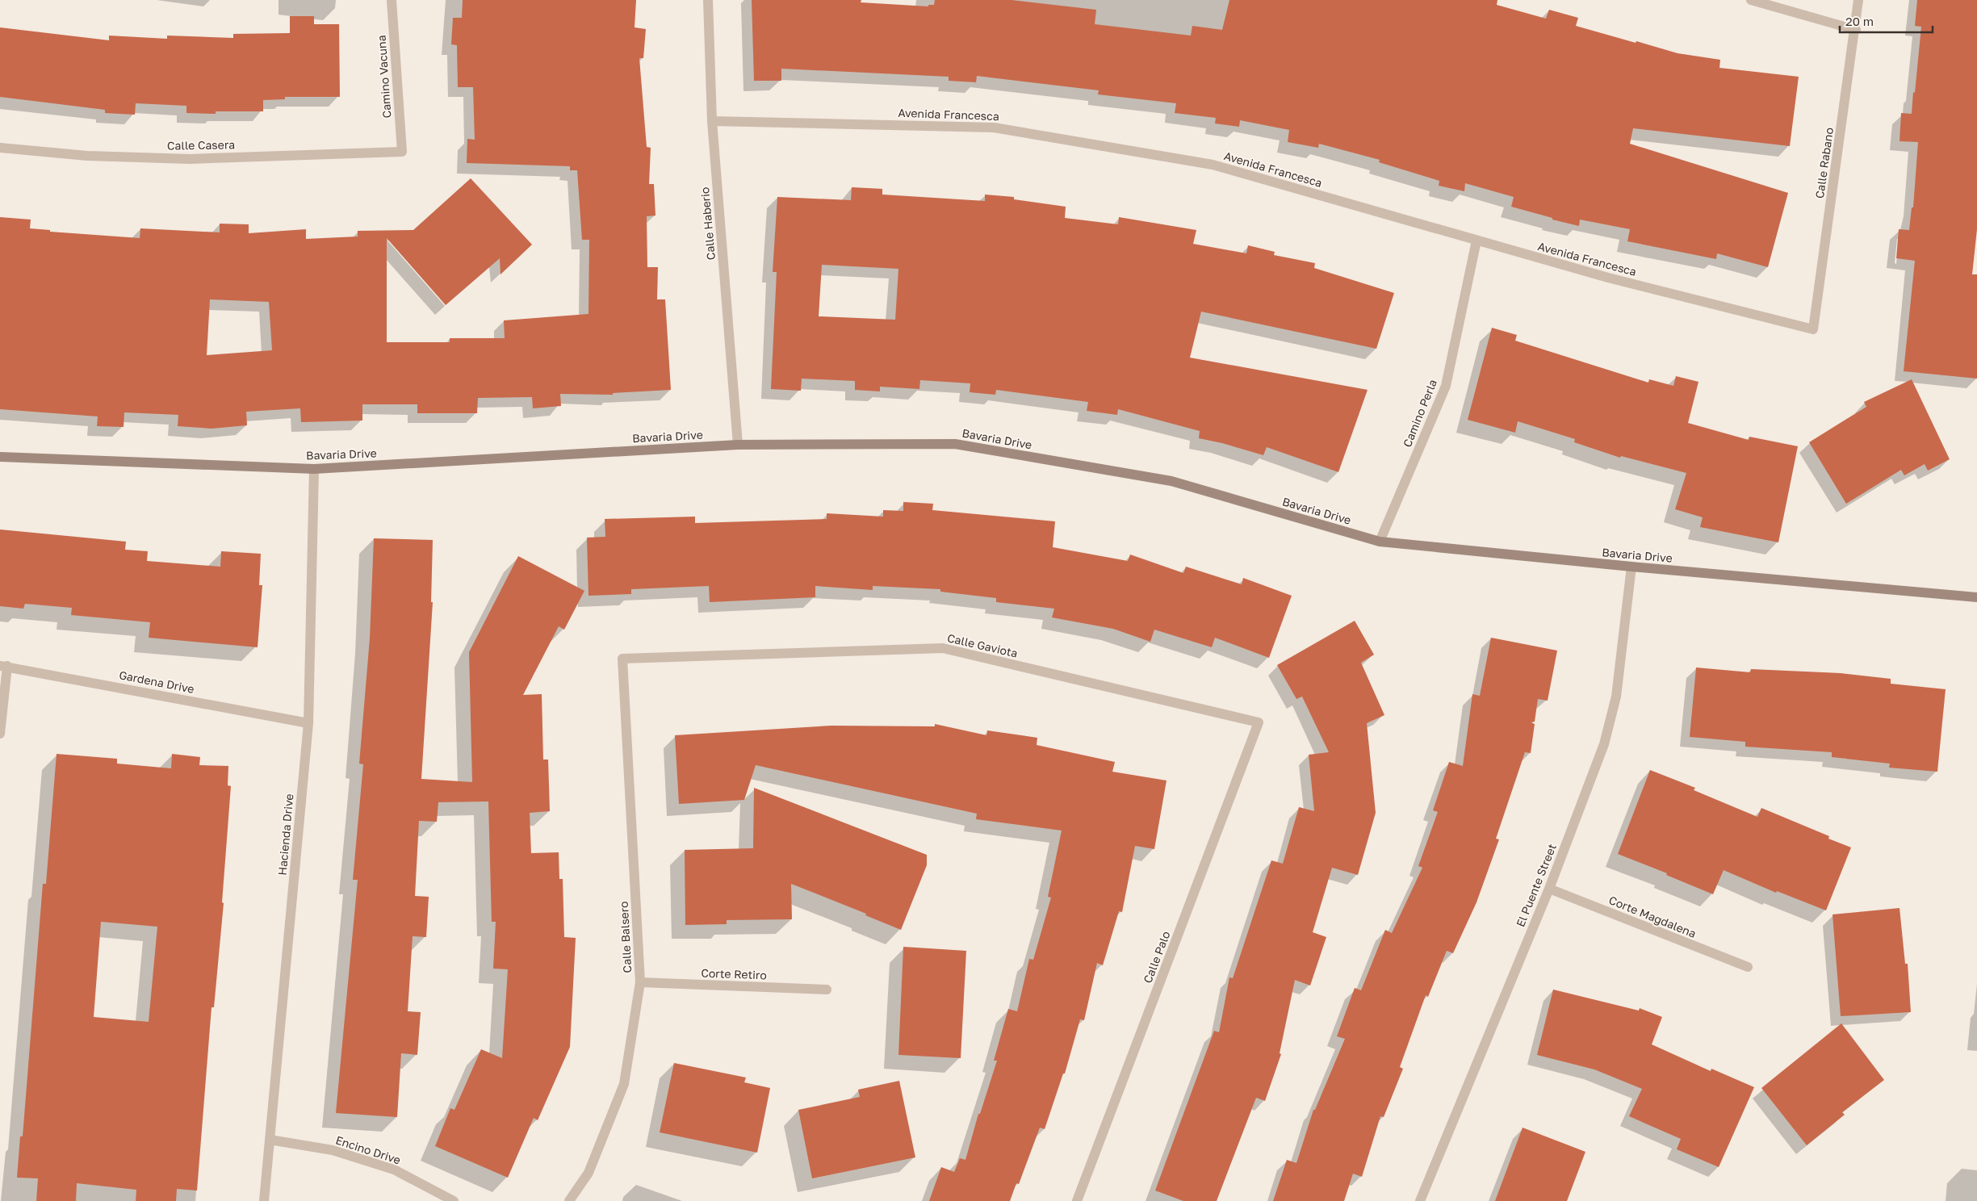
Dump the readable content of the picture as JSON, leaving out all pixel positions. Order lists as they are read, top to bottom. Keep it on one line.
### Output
{"streets":{"street":["Camino Vacuna","Avenida Francesca","Calle Casera","Calle Rabano","Calle Haberio","Camino Perla","Bavaria Drive","Calle Gaviota","Gardena Drive","Hacienda Drive","El Puente Street","Corte Magdalena","Calle Balsero","Calle Palo","Corte Retiro","Encino Drive"]},"crossings":[["Camino Vacuna","Calle Casera"],["Avenida Francesca","Calle Rabano"],["Avenida Francesca","Calle Haberio"],["Avenida Francesca","Camino Perla"],["Calle Haberio","Bavaria Drive"],["Camino Perla","Bavaria Drive"],["Bavaria Drive","Hacienda Drive"],["Bavaria Drive","El Puente Street"],["Calle Gaviota","Calle Balsero"],["Calle Gaviota","Calle Palo"],["Gardena Drive","Hacienda Drive"],["Hacienda Drive","Encino Drive"],["El Puente Street","Corte Magdalena"],["Calle Balsero","Corte Retiro"]],"scale_bar":"20 m"}
